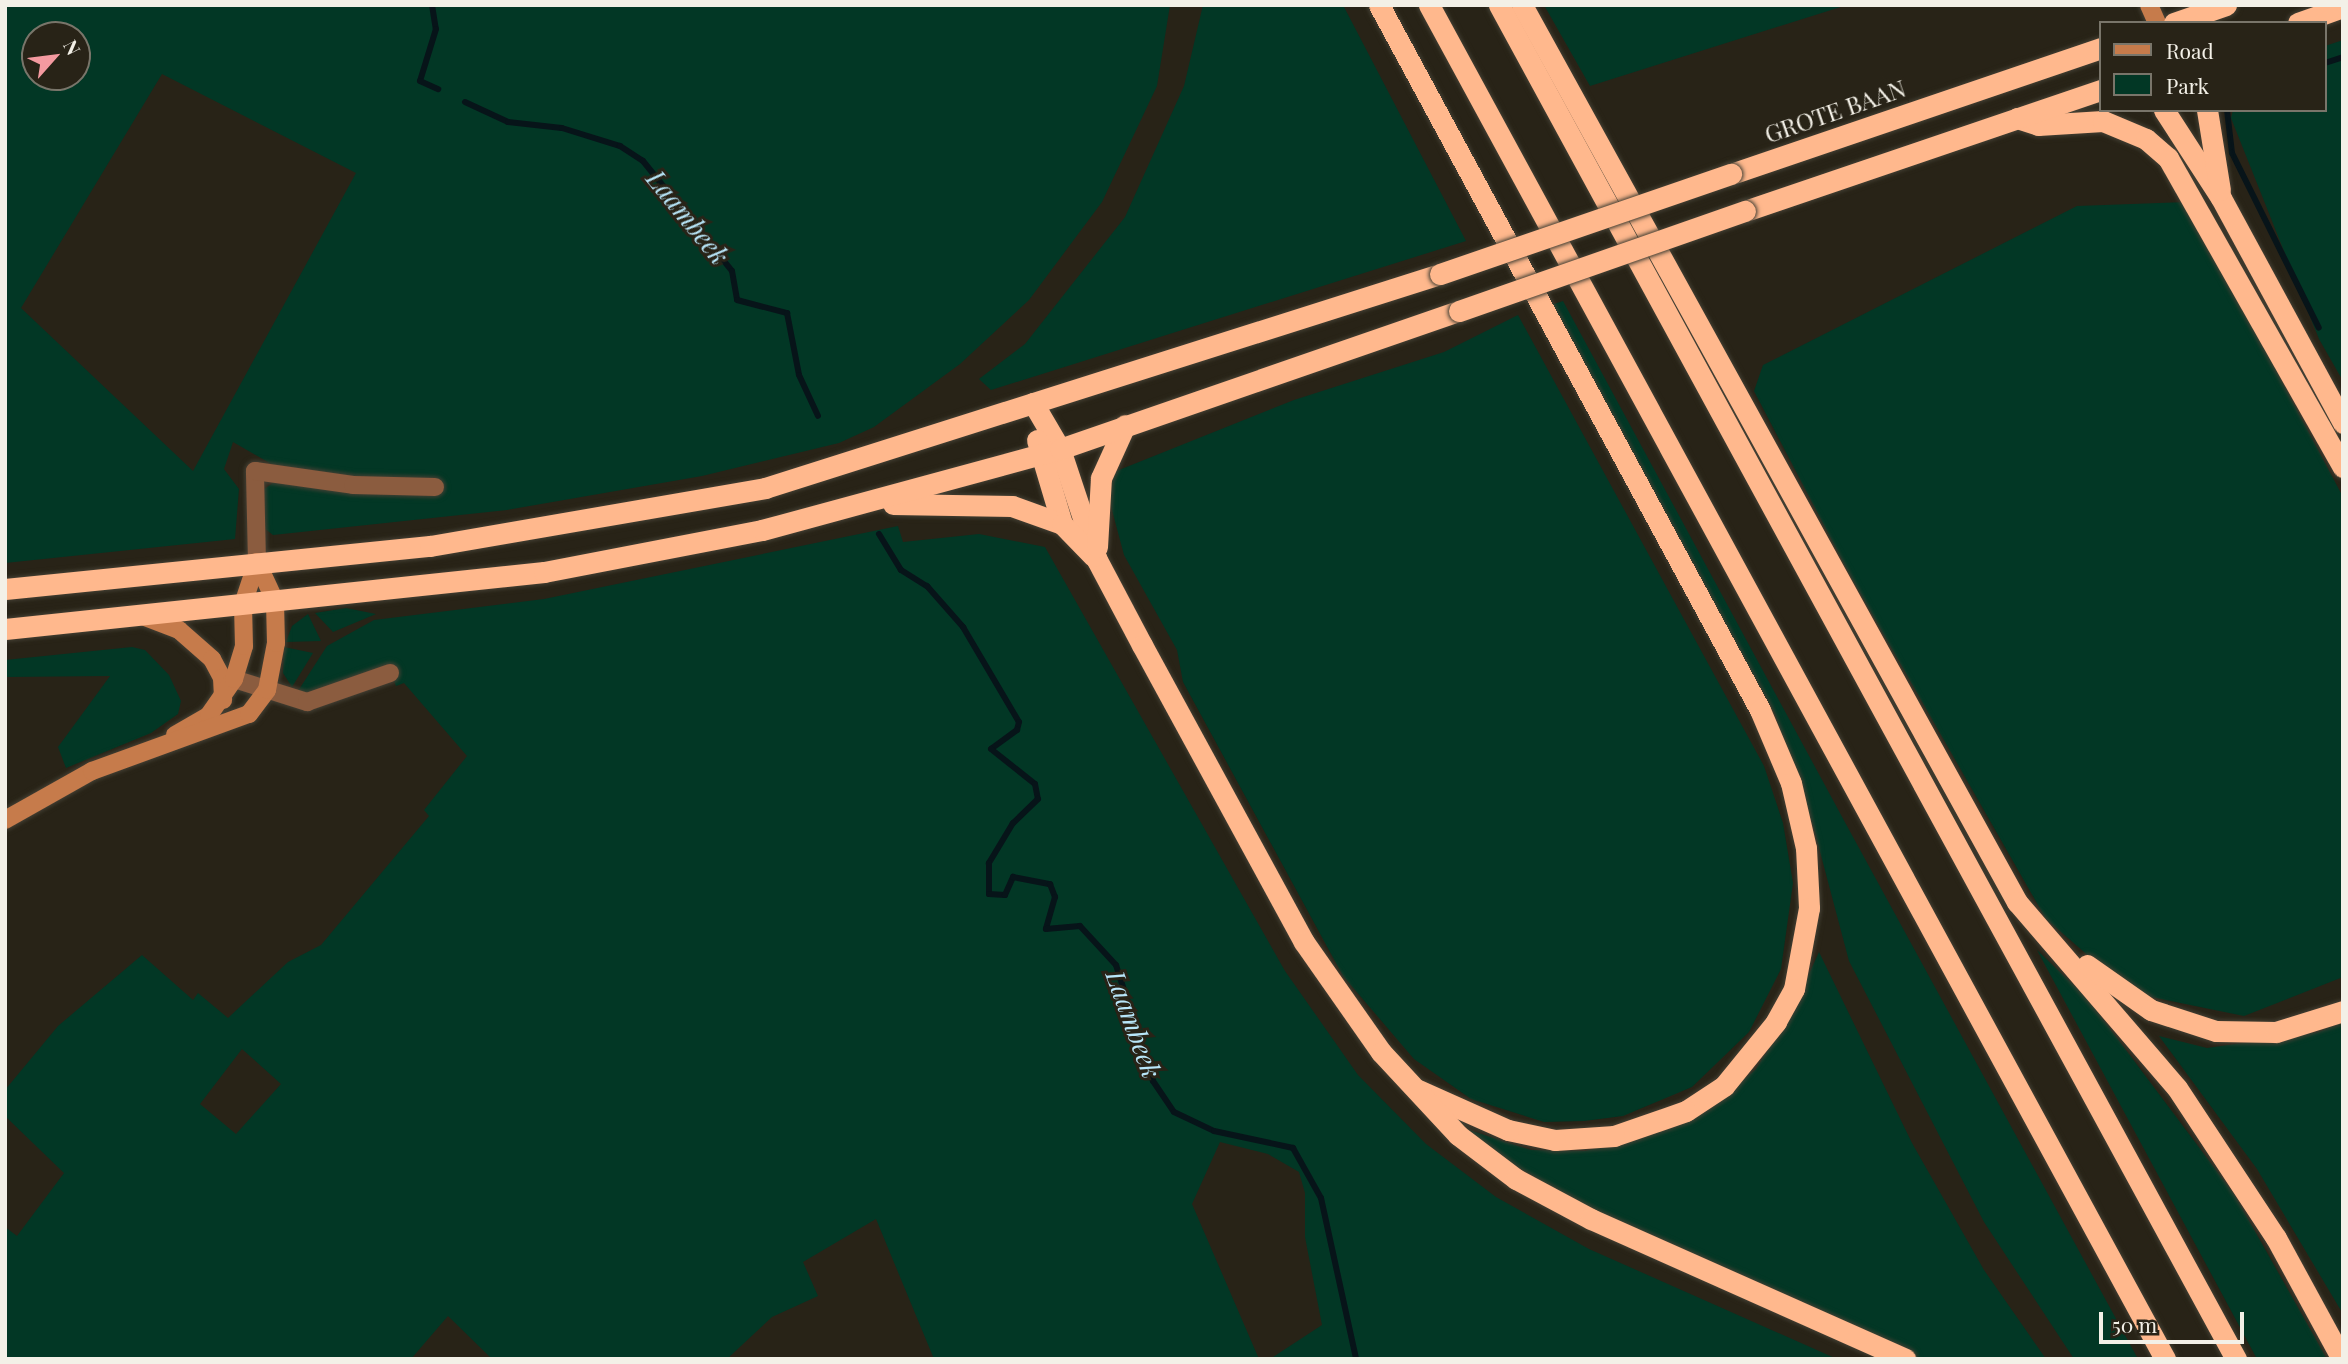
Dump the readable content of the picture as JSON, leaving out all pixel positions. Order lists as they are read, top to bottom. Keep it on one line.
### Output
{"streets":{"highway":["GROTE BAAN"]},"water":["Laambeek"],"legend":["Road","Park"],"scale_bar":"50 m","north":"top right"}
